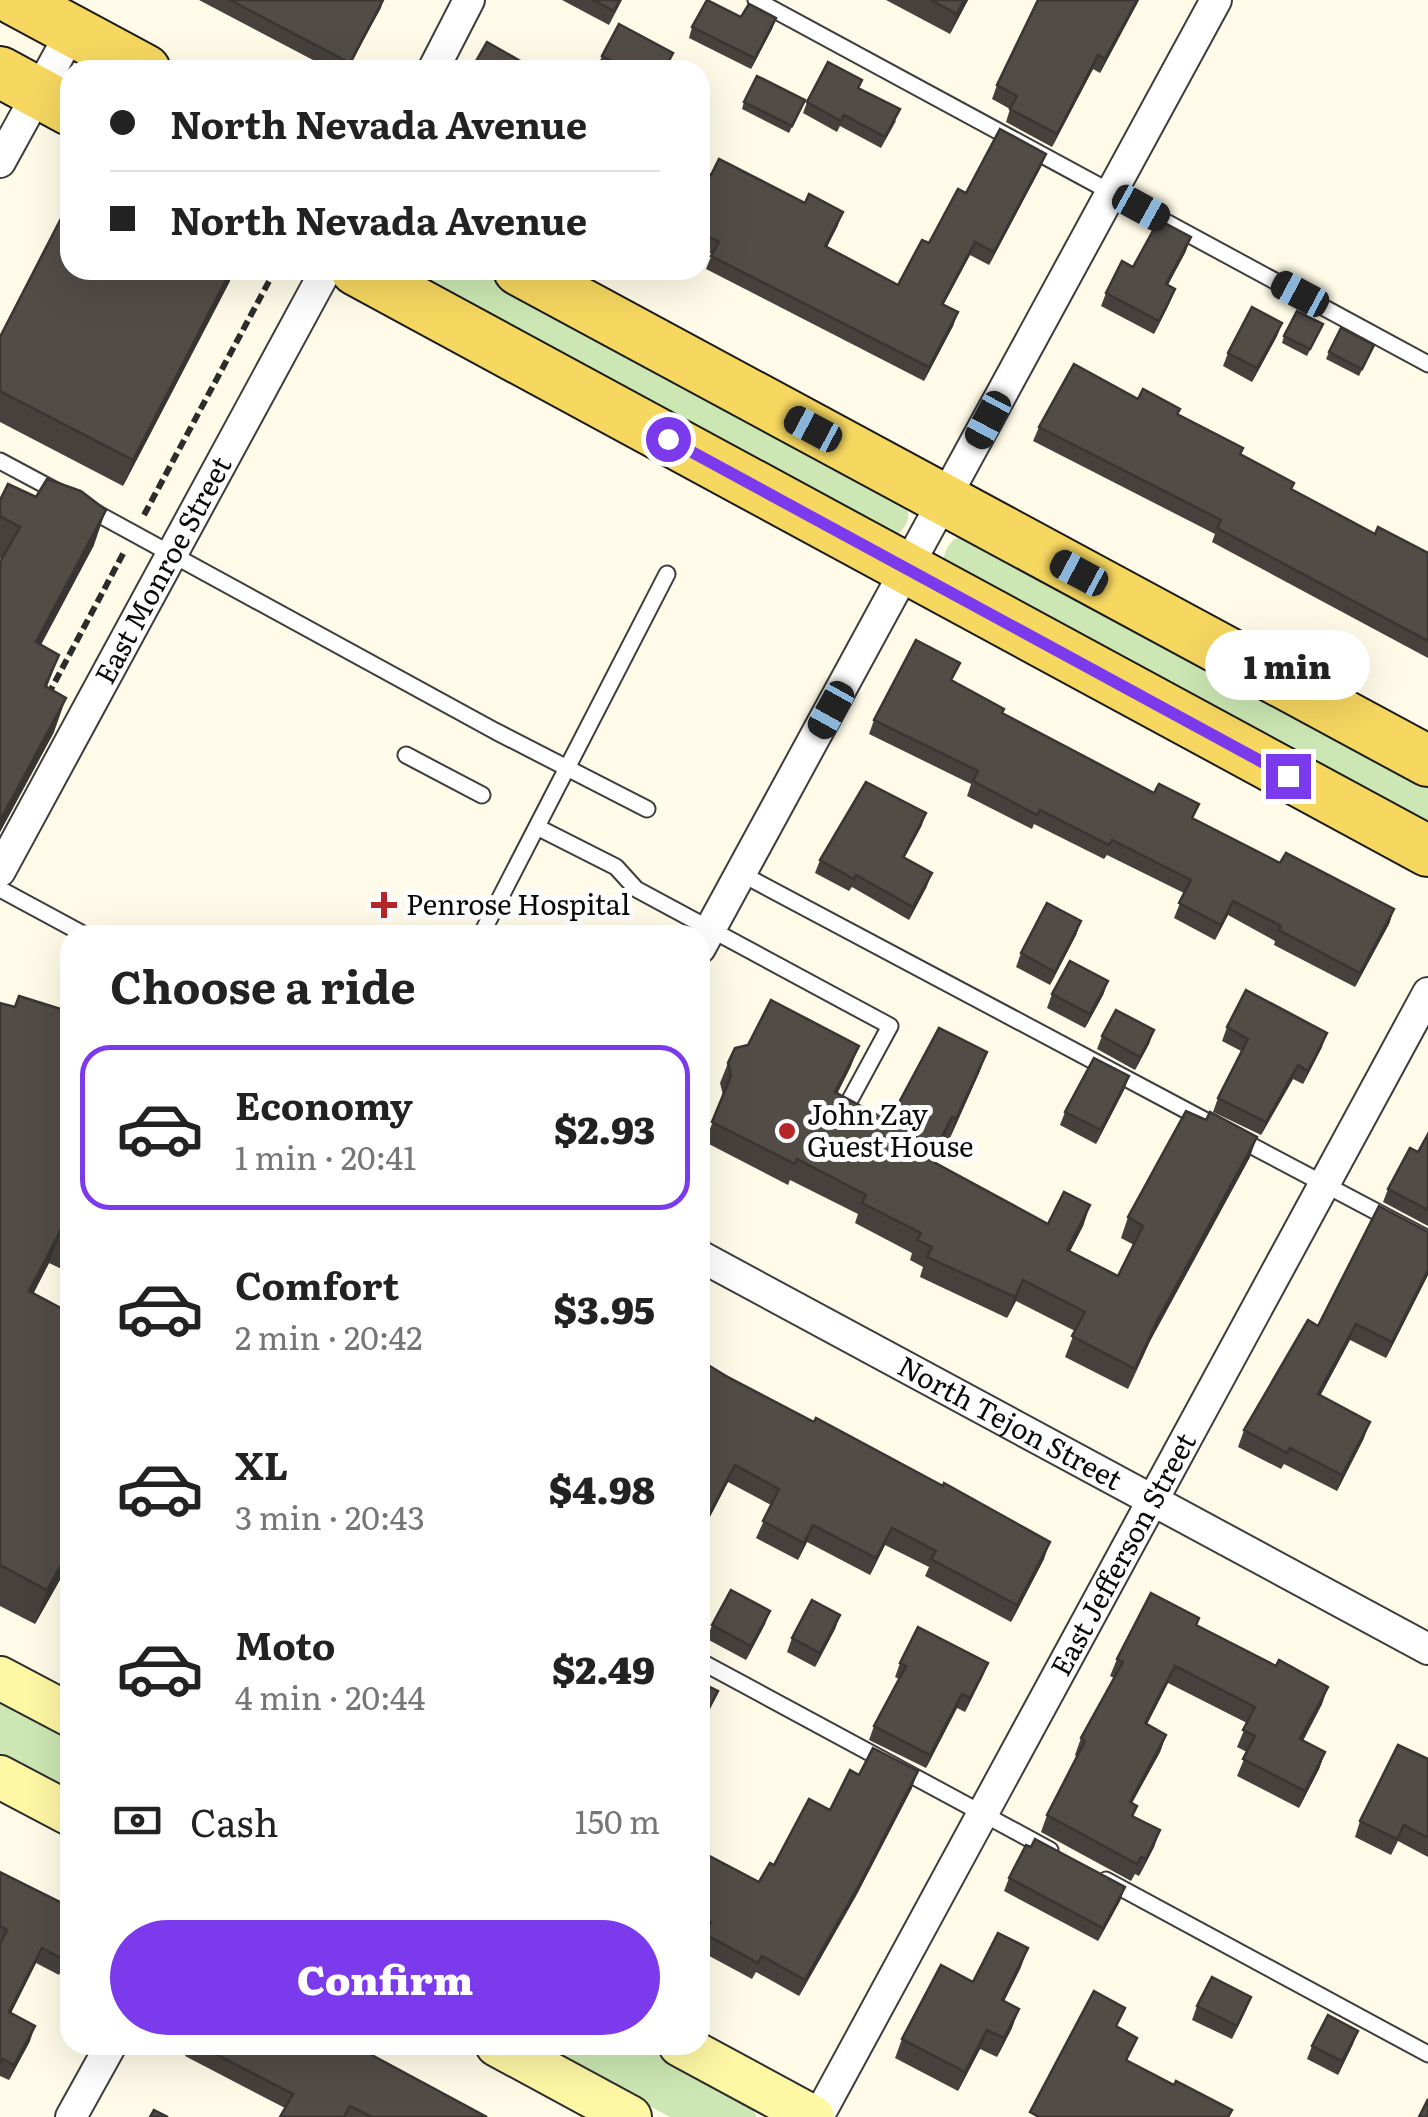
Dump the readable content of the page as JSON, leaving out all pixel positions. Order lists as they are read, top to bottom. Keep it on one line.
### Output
{"streets":{"street":["East Monroe Street","North Tejon Street","East Jefferson Street"]},"crossings":[["North Tejon Street","East Jefferson Street"]],"places":{"health":["Penrose Hospital"],"other":["John Zay Guest House"]},"page":{"banner":["North Nevada Avenue","North Nevada Avenue"],"bubble":"1 min","heading":"Choose a ride","list":[{"name":"Economy","note":"1 min · 20:41","value":"$2.93"},{"name":"Comfort","note":"2 min · 20:42","value":"$3.95"},{"name":"XL","note":"3 min · 20:43","value":"$4.98"},{"name":"Moto","note":"4 min · 20:44","value":"$2.49"}],"pay":["Cash","150 m"],"buttons":"Confirm"}}
